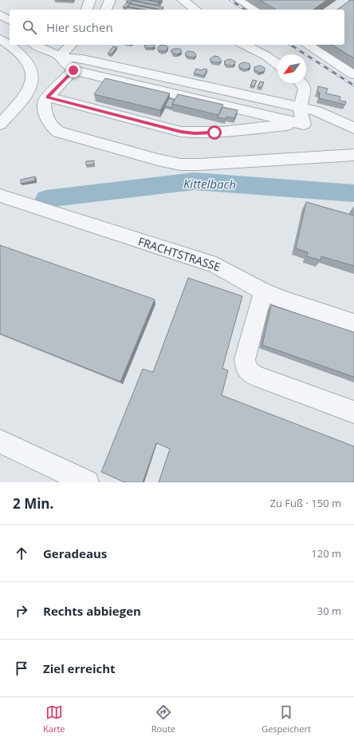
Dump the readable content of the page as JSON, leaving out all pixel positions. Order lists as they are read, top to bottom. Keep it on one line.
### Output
{"streets":{"street":["FRACHTSTRASSE"]},"water":["Kittelbach"],"north":"bottom left","page":{"search":"Hier suchen","heading":["2 Min.","Zu Fuß · 150 m"],"list":[["Geradeaus","120 m"],["Rechts abbiegen","30 m"],"Ziel erreicht"],"nav":["Karte","Route","Gespeichert"]}}
